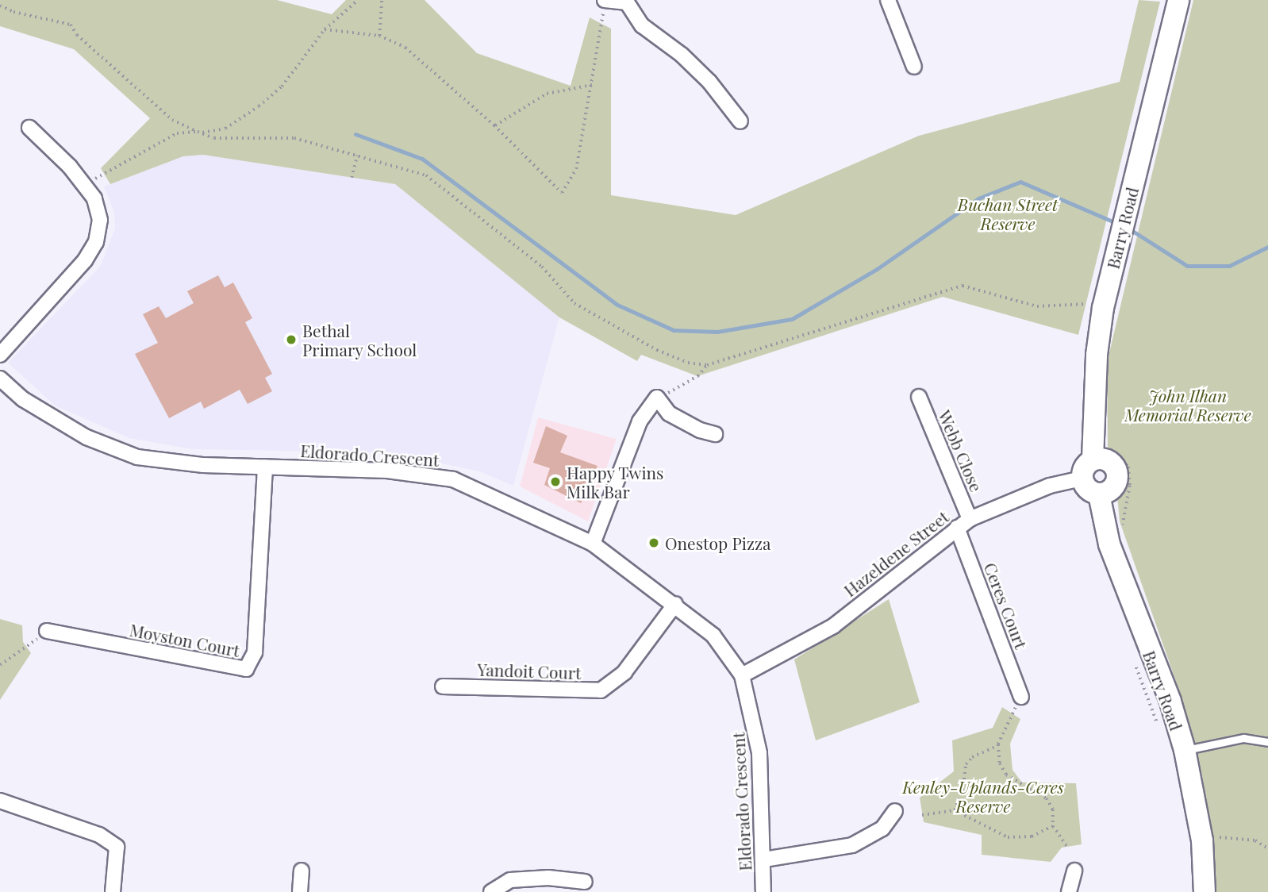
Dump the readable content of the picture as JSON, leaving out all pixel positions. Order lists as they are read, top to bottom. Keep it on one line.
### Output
{"streets":{"street":["Barry Road","Webb Close","Eldorado Crescent","Hazeldene Street","Ceres Court","Moyston Court","Yandoit Court"]},"crossings":[["Barry Road","Hazeldene Street"],["Webb Close","Hazeldene Street"],["Eldorado Crescent","Hazeldene Street"],["Eldorado Crescent","Moyston Court"],["Eldorado Crescent","Yandoit Court"],["Hazeldene Street","Ceres Court"]],"parks":["Buchan Street Reserve","John Ilhan Memorial Reserve","Kenley-Uplands-Ceres Reserve"],"places":["Bethal Primary School","Happy Twins Milk Bar","Onestop Pizza"]}
